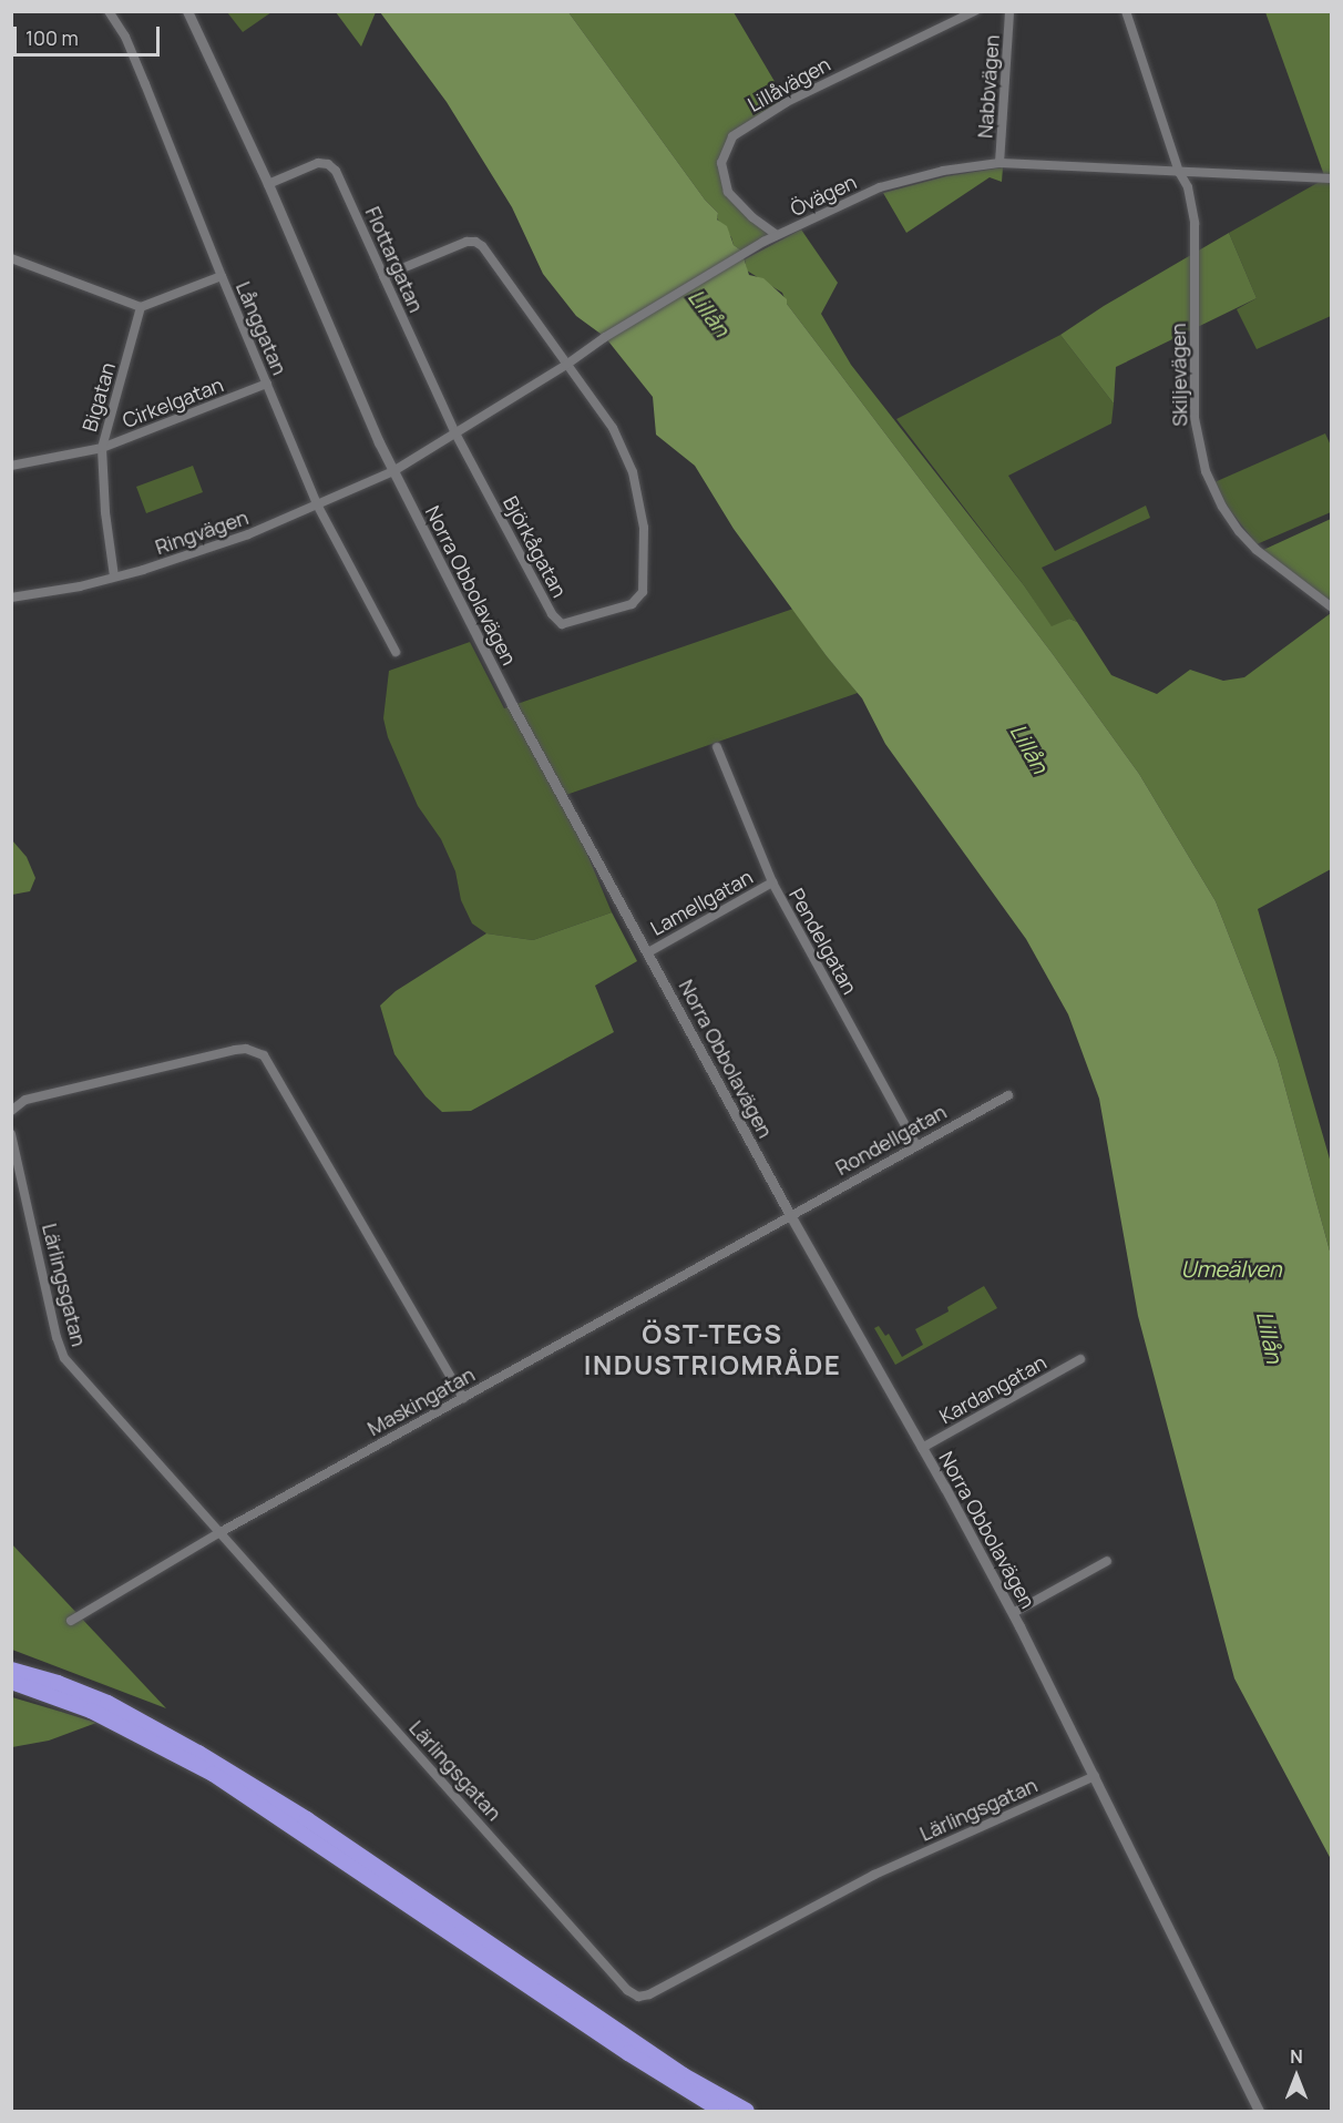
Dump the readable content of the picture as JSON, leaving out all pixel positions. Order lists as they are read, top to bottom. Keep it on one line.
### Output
{"streets":{"street":["Lillåvägen","Nabbvägen","Övägen","Flottargatan","Långgatan","Skiljevägen","Bigatan","Cirkelgatan","Ringvägen","Björkågatan","Norra Obbolavägen","Lamellgatan","Pendelgatan","Rondellgatan","Lärlingsgatan","Kardangatan","Maskingatan"]},"crossings":[["Lillåvägen","Övägen"],["Nabbvägen","Övägen"],["Övägen","Flottargatan"],["Övägen","Skiljevägen"],["Övägen","Ringvägen"],["Övägen","Björkågatan"],["Övägen","Norra Obbolavägen"],["Flottargatan","Björkågatan"],["Flottargatan","Norra Obbolavägen"],["Långgatan","Cirkelgatan"],["Långgatan","Ringvägen"],["Bigatan","Cirkelgatan"],["Bigatan","Ringvägen"],["Ringvägen","Norra Obbolavägen"],["Norra Obbolavägen","Lamellgatan"],["Norra Obbolavägen","Rondellgatan"],["Norra Obbolavägen","Lärlingsgatan"],["Norra Obbolavägen","Kardangatan"],["Norra Obbolavägen","Maskingatan"],["Lamellgatan","Pendelgatan"],["Pendelgatan","Rondellgatan"],["Rondellgatan","Maskingatan"],["Lärlingsgatan","Maskingatan"]],"districts":["ÖST-TEGS INDUSTRIOMRÅDE"],"water":["Lillån","Umeälven"],"scale_bar":"100 m","north":"top"}
